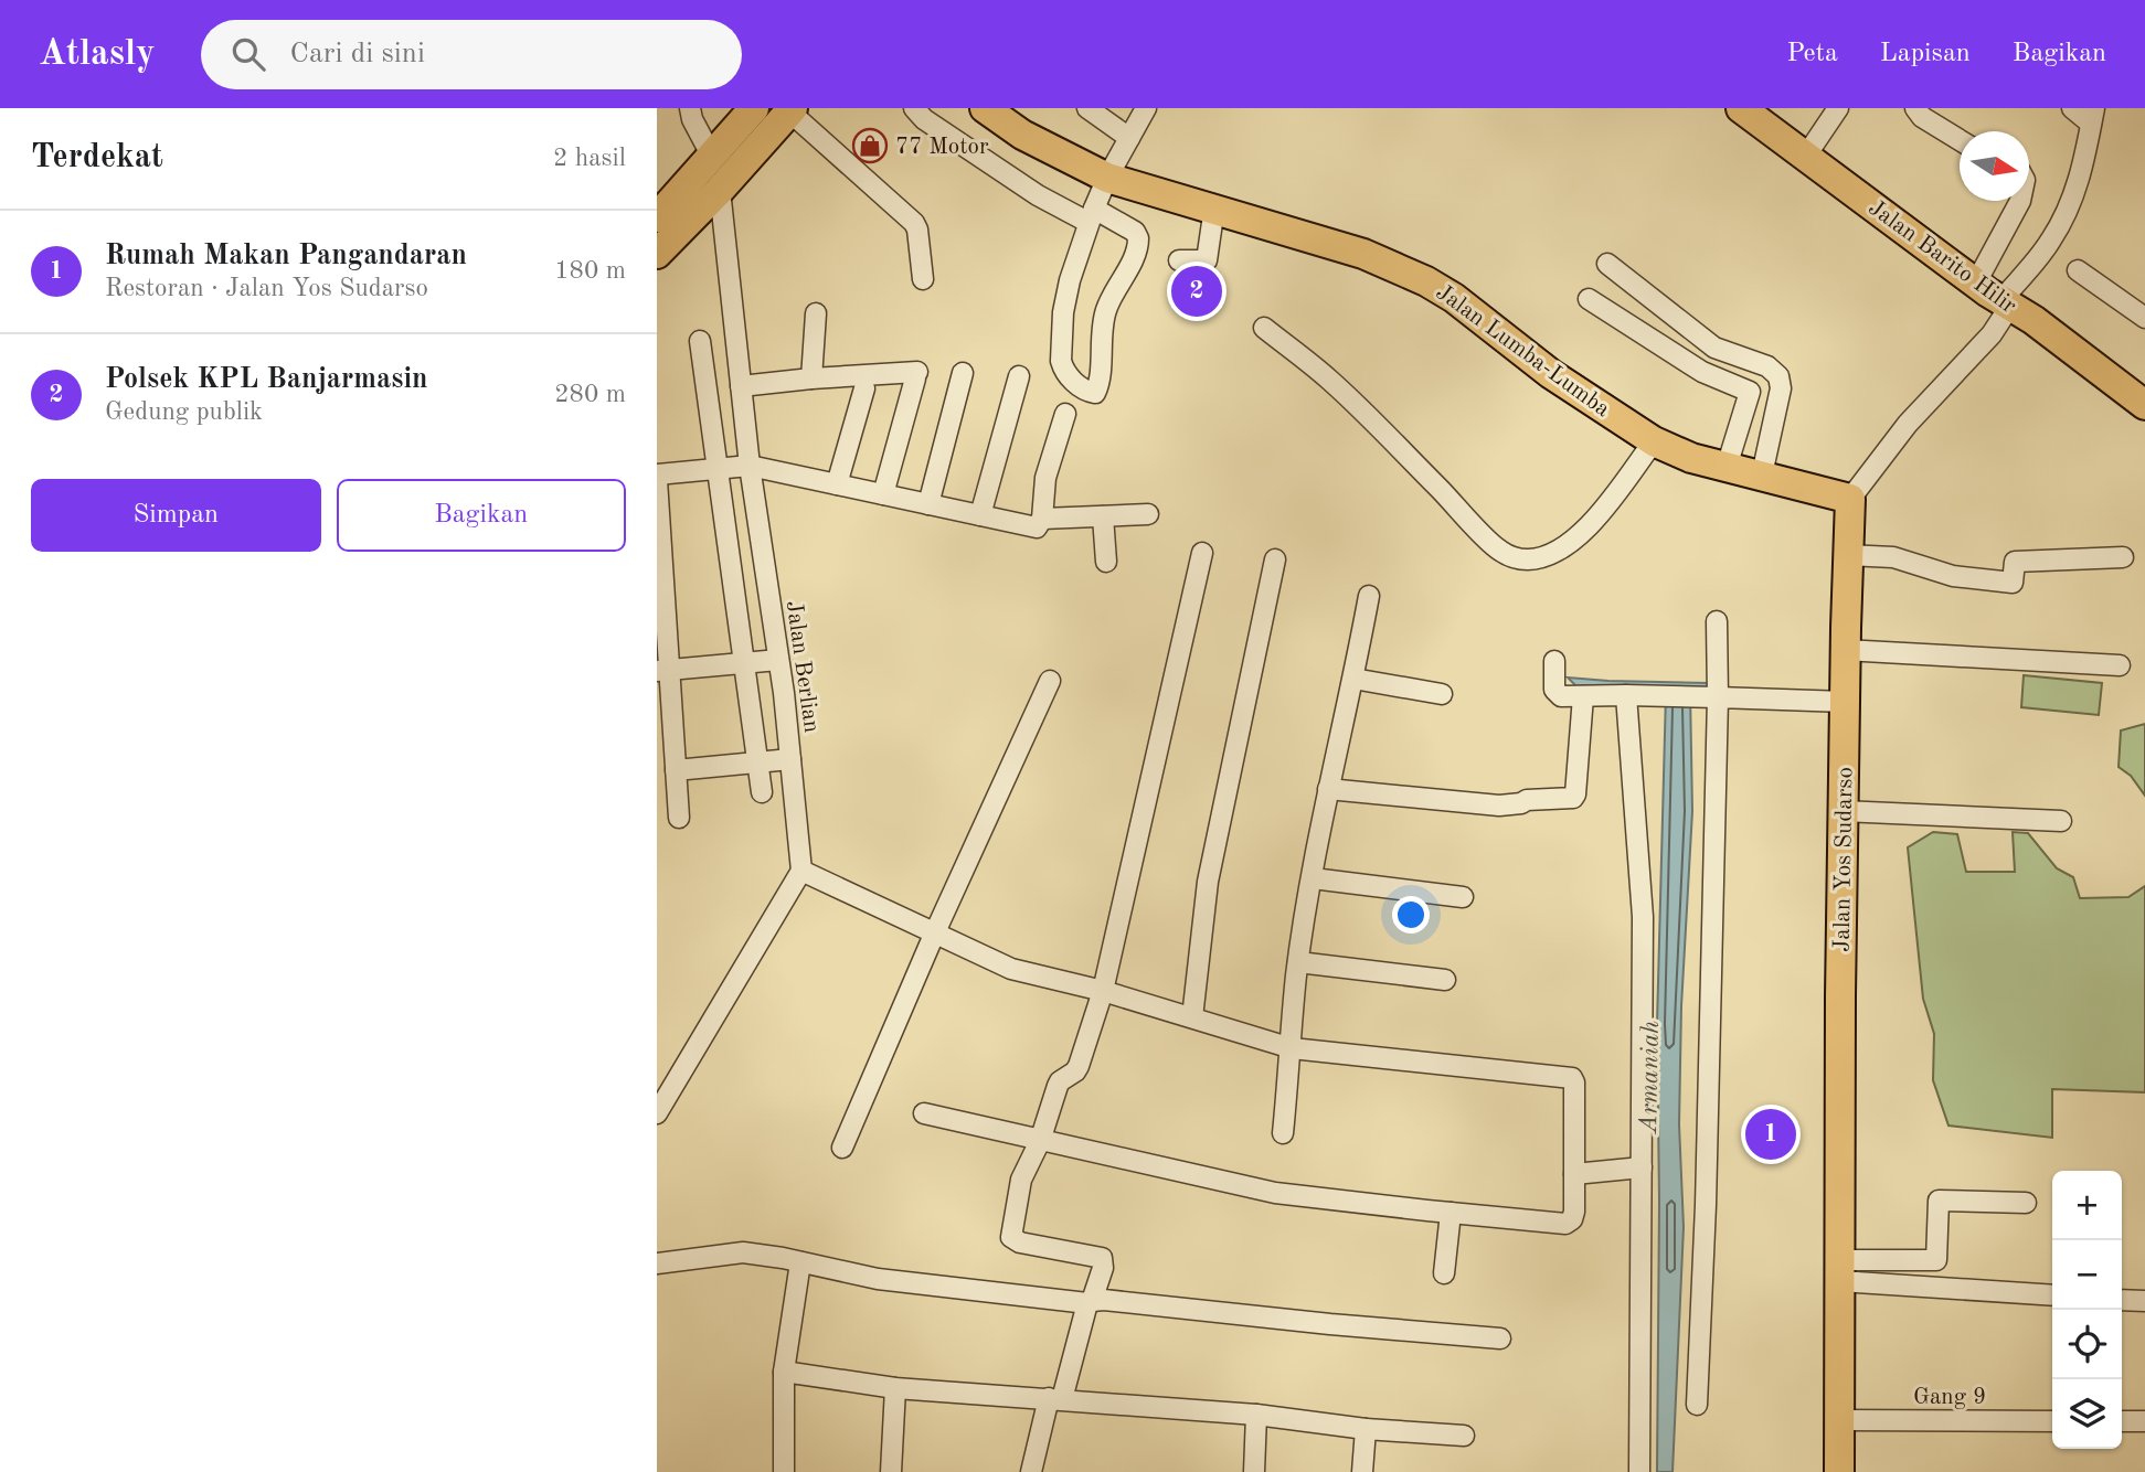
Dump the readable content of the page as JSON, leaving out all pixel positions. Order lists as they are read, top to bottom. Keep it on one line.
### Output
{"streets":{"highway":["Jalan Barito Hilir","Jalan Lumba-Lumba","Jalan Yos Sudarso"],"street":["Jalan Berlian","Gang 9"]},"crossings":[["Jalan Lumba-Lumba","Jalan Yos Sudarso"],["Jalan Yos Sudarso","Gang 9"]],"water":["Armaniah"],"places":{"shop":["77 Motor"]},"north":"right","page":{"header":"Atlasly","search":"Cari di sini","nav":["Peta","Lapisan","Bagikan"],"heading":["Terdekat","2 hasil"],"list":[{"mark":"1","name":"Rumah Makan Pangandaran","note":"Restoran · Jalan Yos Sudarso","value":"180 m"},{"mark":"2","name":"Polsek KPL Banjarmasin","note":"Gedung publik","value":"280 m"}],"pins":["2","1"],"buttons":["Simpan","Bagikan"],"map_buttons":["+","−"]}}
